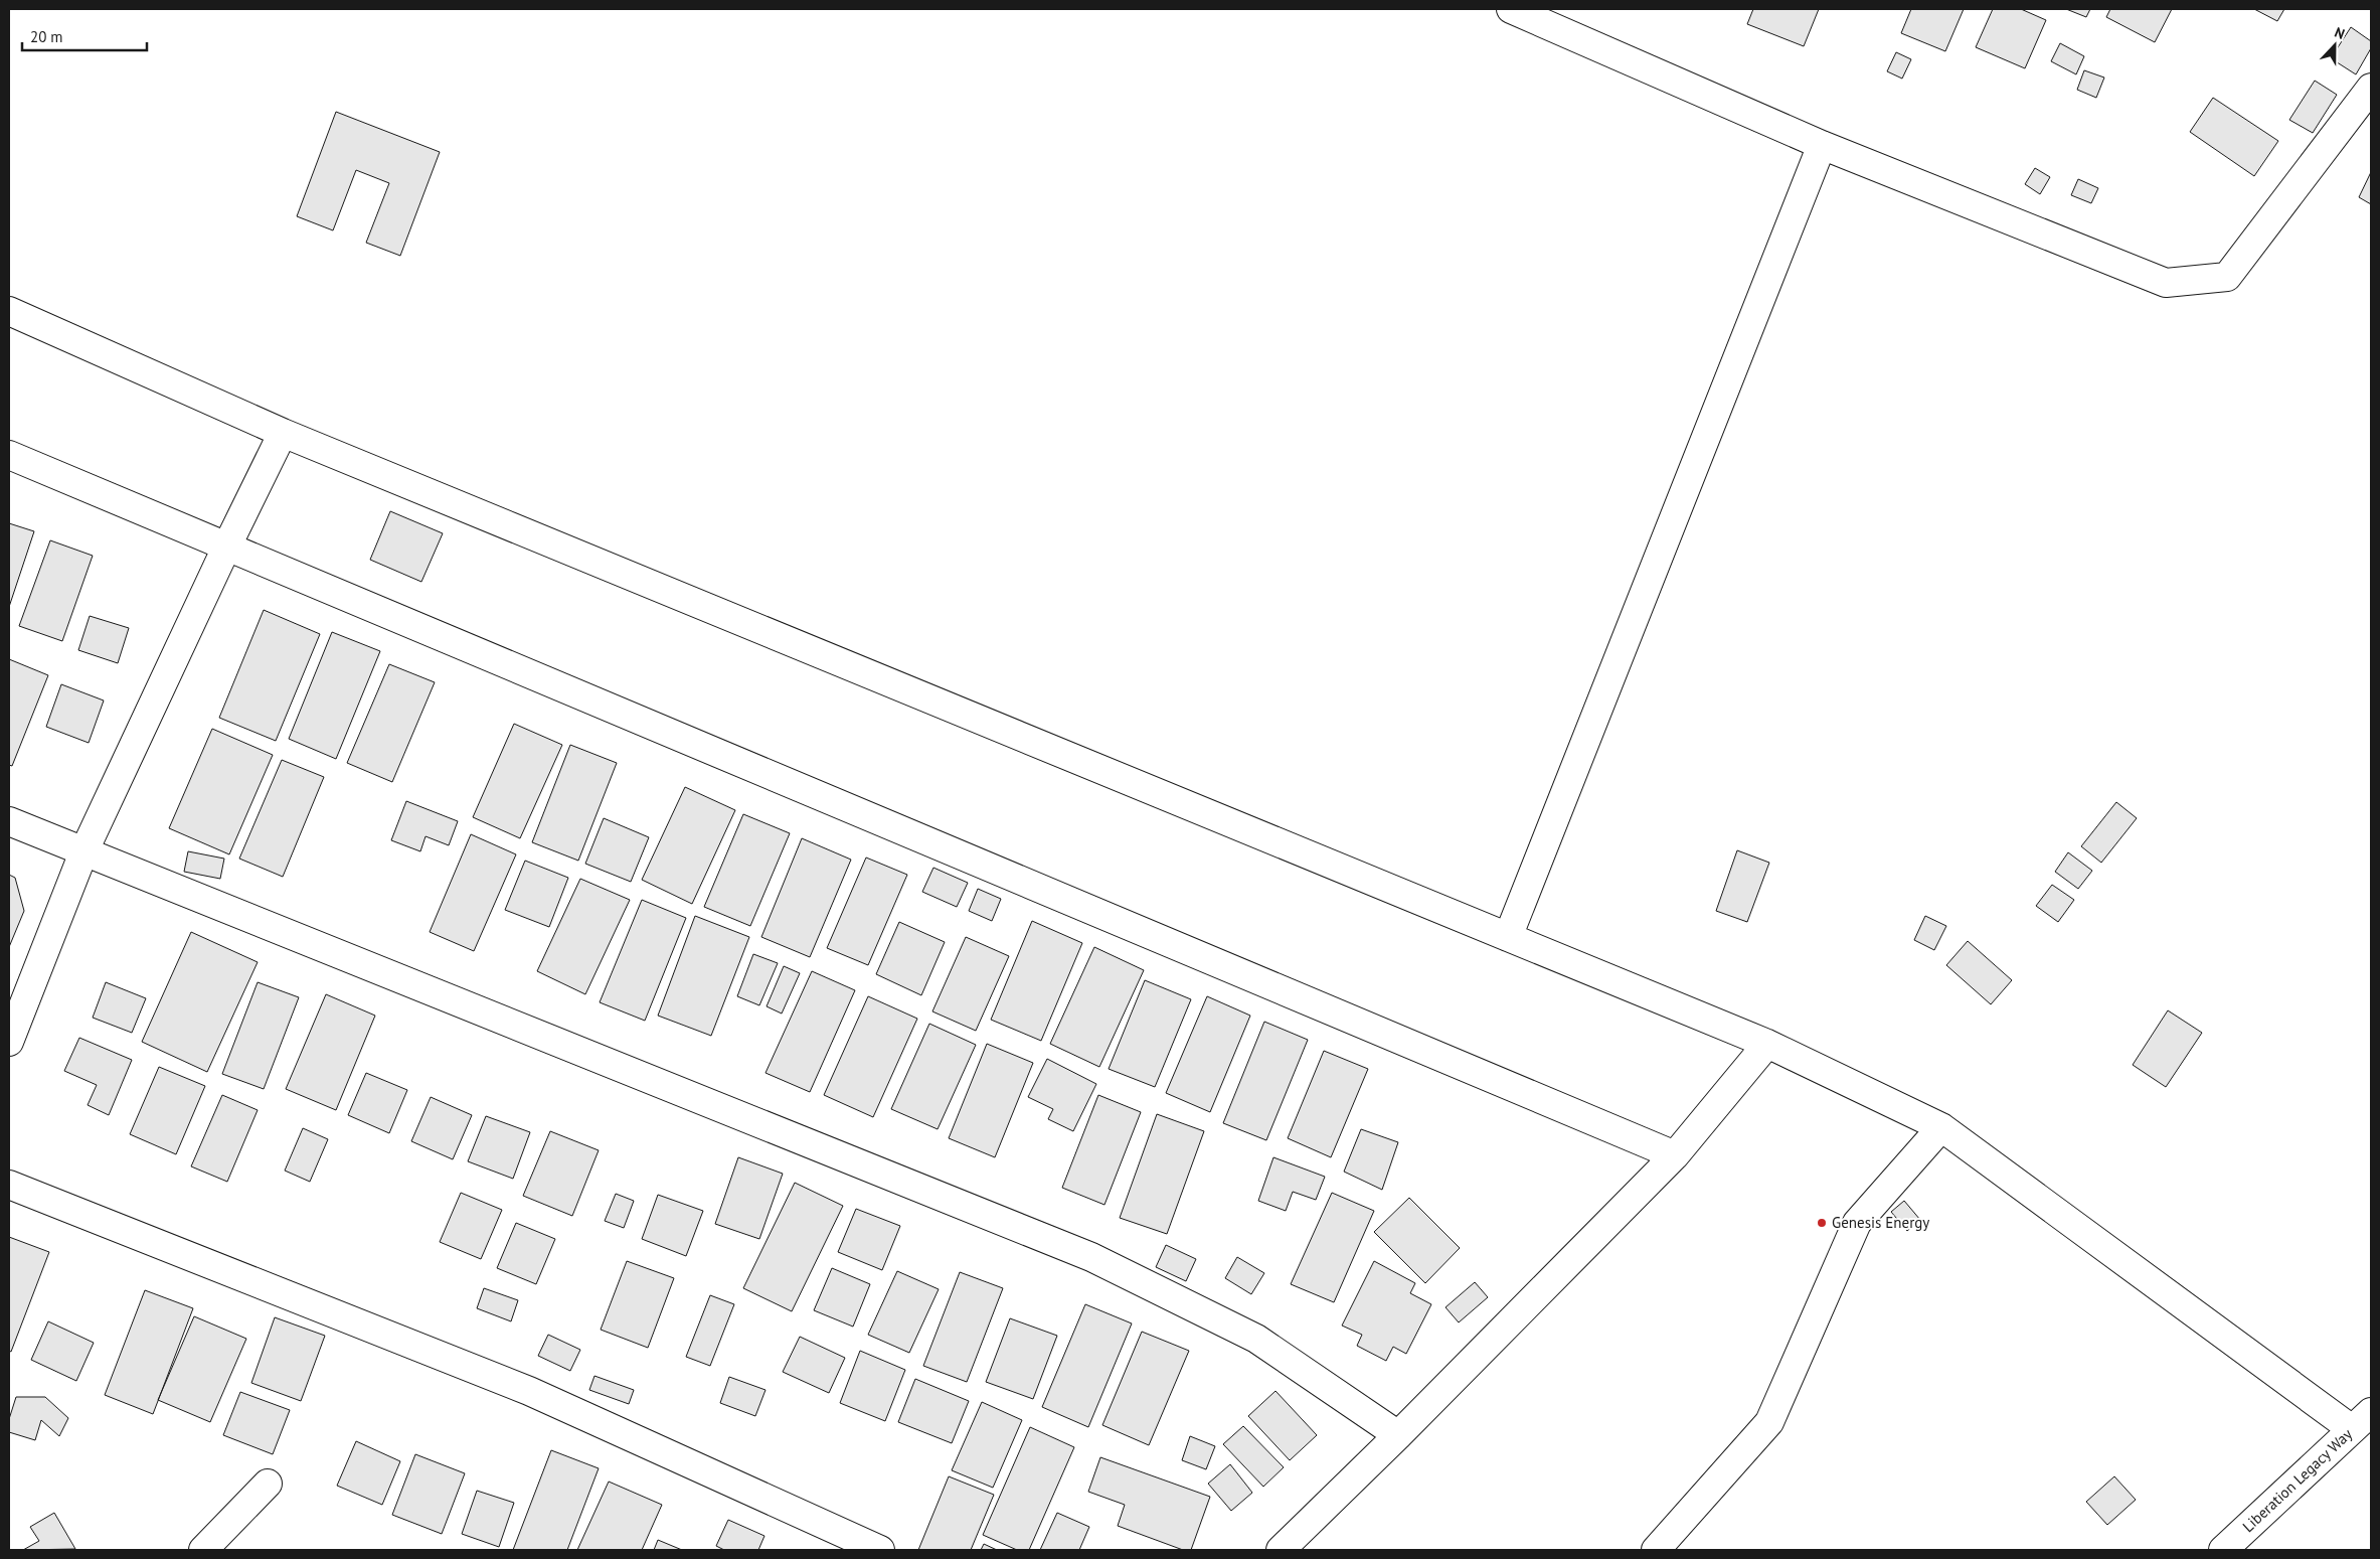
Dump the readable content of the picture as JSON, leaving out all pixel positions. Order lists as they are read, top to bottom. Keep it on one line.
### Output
{"streets":{"street":["Liberation Legacy Way"]},"places":["Genesis Energy"],"scale_bar":"20 m","north":"top"}
